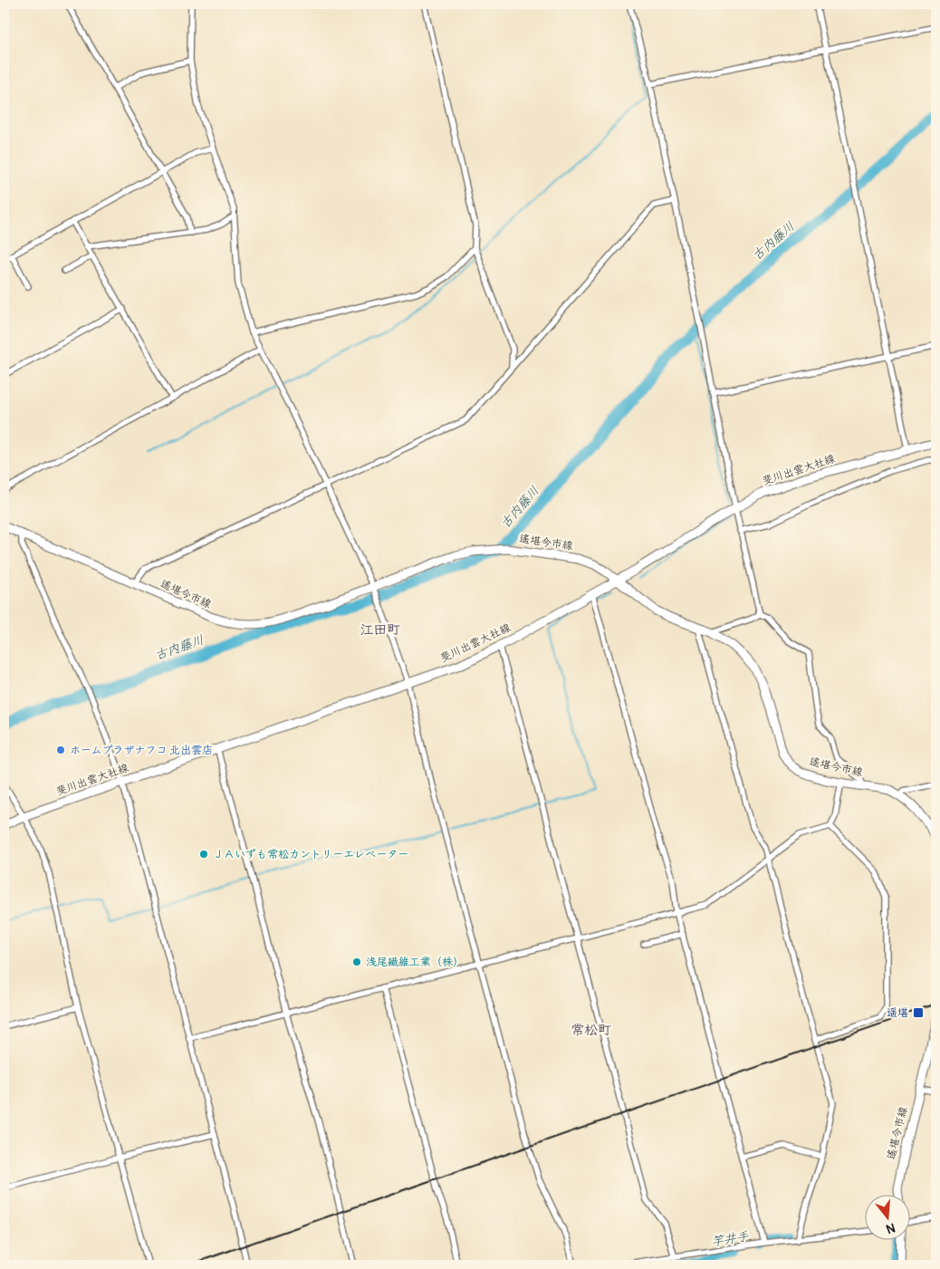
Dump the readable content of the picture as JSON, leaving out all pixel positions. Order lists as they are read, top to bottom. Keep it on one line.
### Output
{"streets":{"main road":["斐川出雲大社線","遙堪今市線"]},"crossings":[["斐川出雲大社線","遙堪今市線"]],"districts":["江田町","常松町"],"water":["古内藤川","竿井手"],"places":{"other":["ホームプラザナフコ 北出雲店","ＪＡいずも常松カントリーエレベーター","浅尾繊維工業（株）"],"transit":["遥堪"]},"north":"bottom"}
